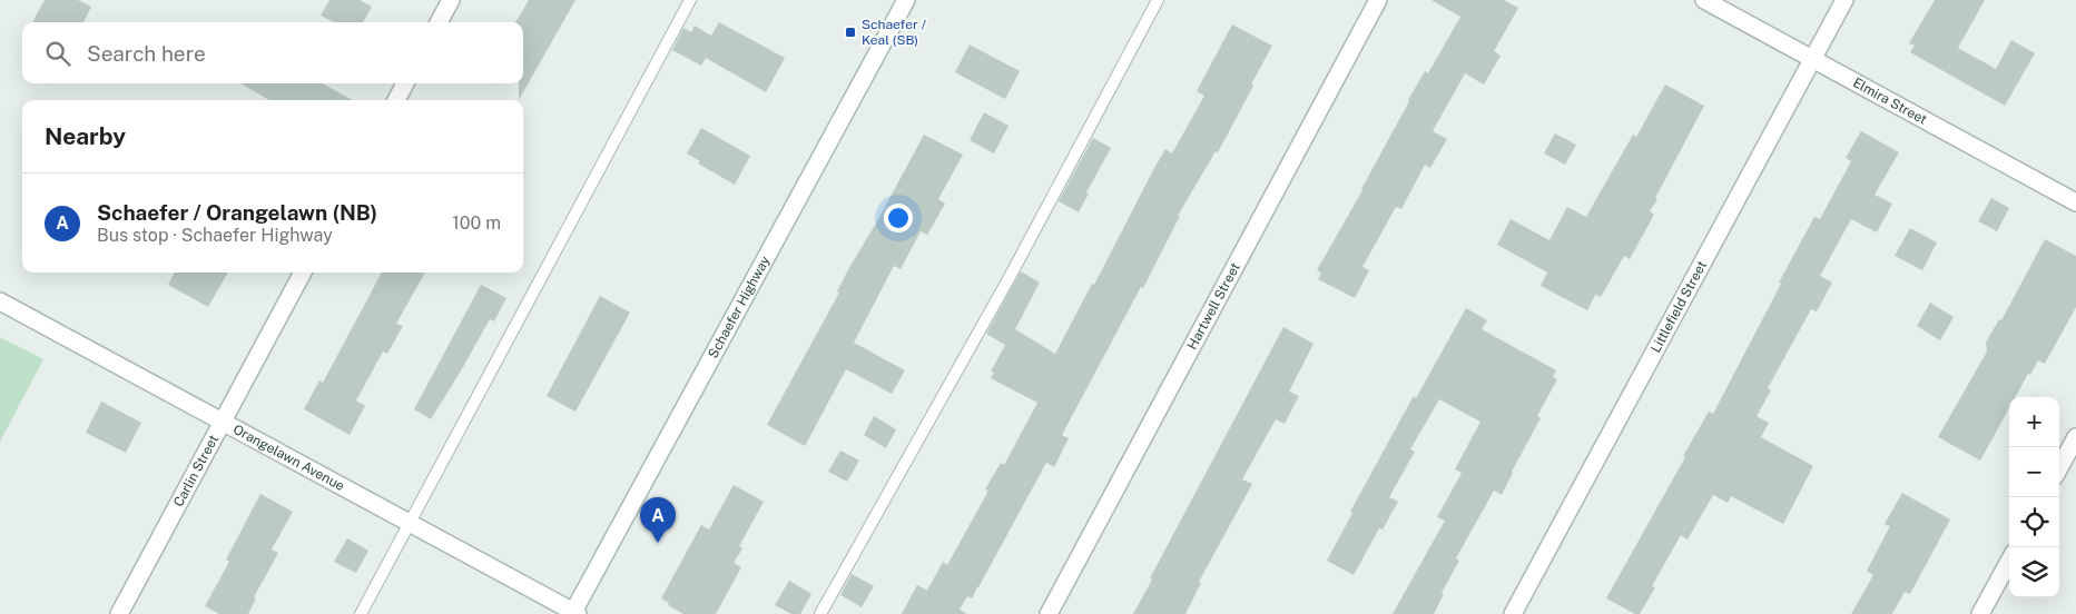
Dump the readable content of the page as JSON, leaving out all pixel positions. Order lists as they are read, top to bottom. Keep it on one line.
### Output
{"streets":{"street":["Elmira Street","Schaefer Highway","Hartwell Street","Littlefield Street","Orangelawn Avenue","Carlin Street"]},"crossings":[["Elmira Street","Littlefield Street"],["Schaefer Highway","Orangelawn Avenue"],["Orangelawn Avenue","Carlin Street"]],"places":{"transit":["Schaefer / Keal (SB)"]},"page":{"search":"Search here","heading":"Nearby","list":[{"mark":"A","name":"Schaefer / Orangelawn (NB)","note":"Bus stop · Schaefer Highway","value":"100 m"}],"map_buttons":["+","−"],"pins":"A"}}
